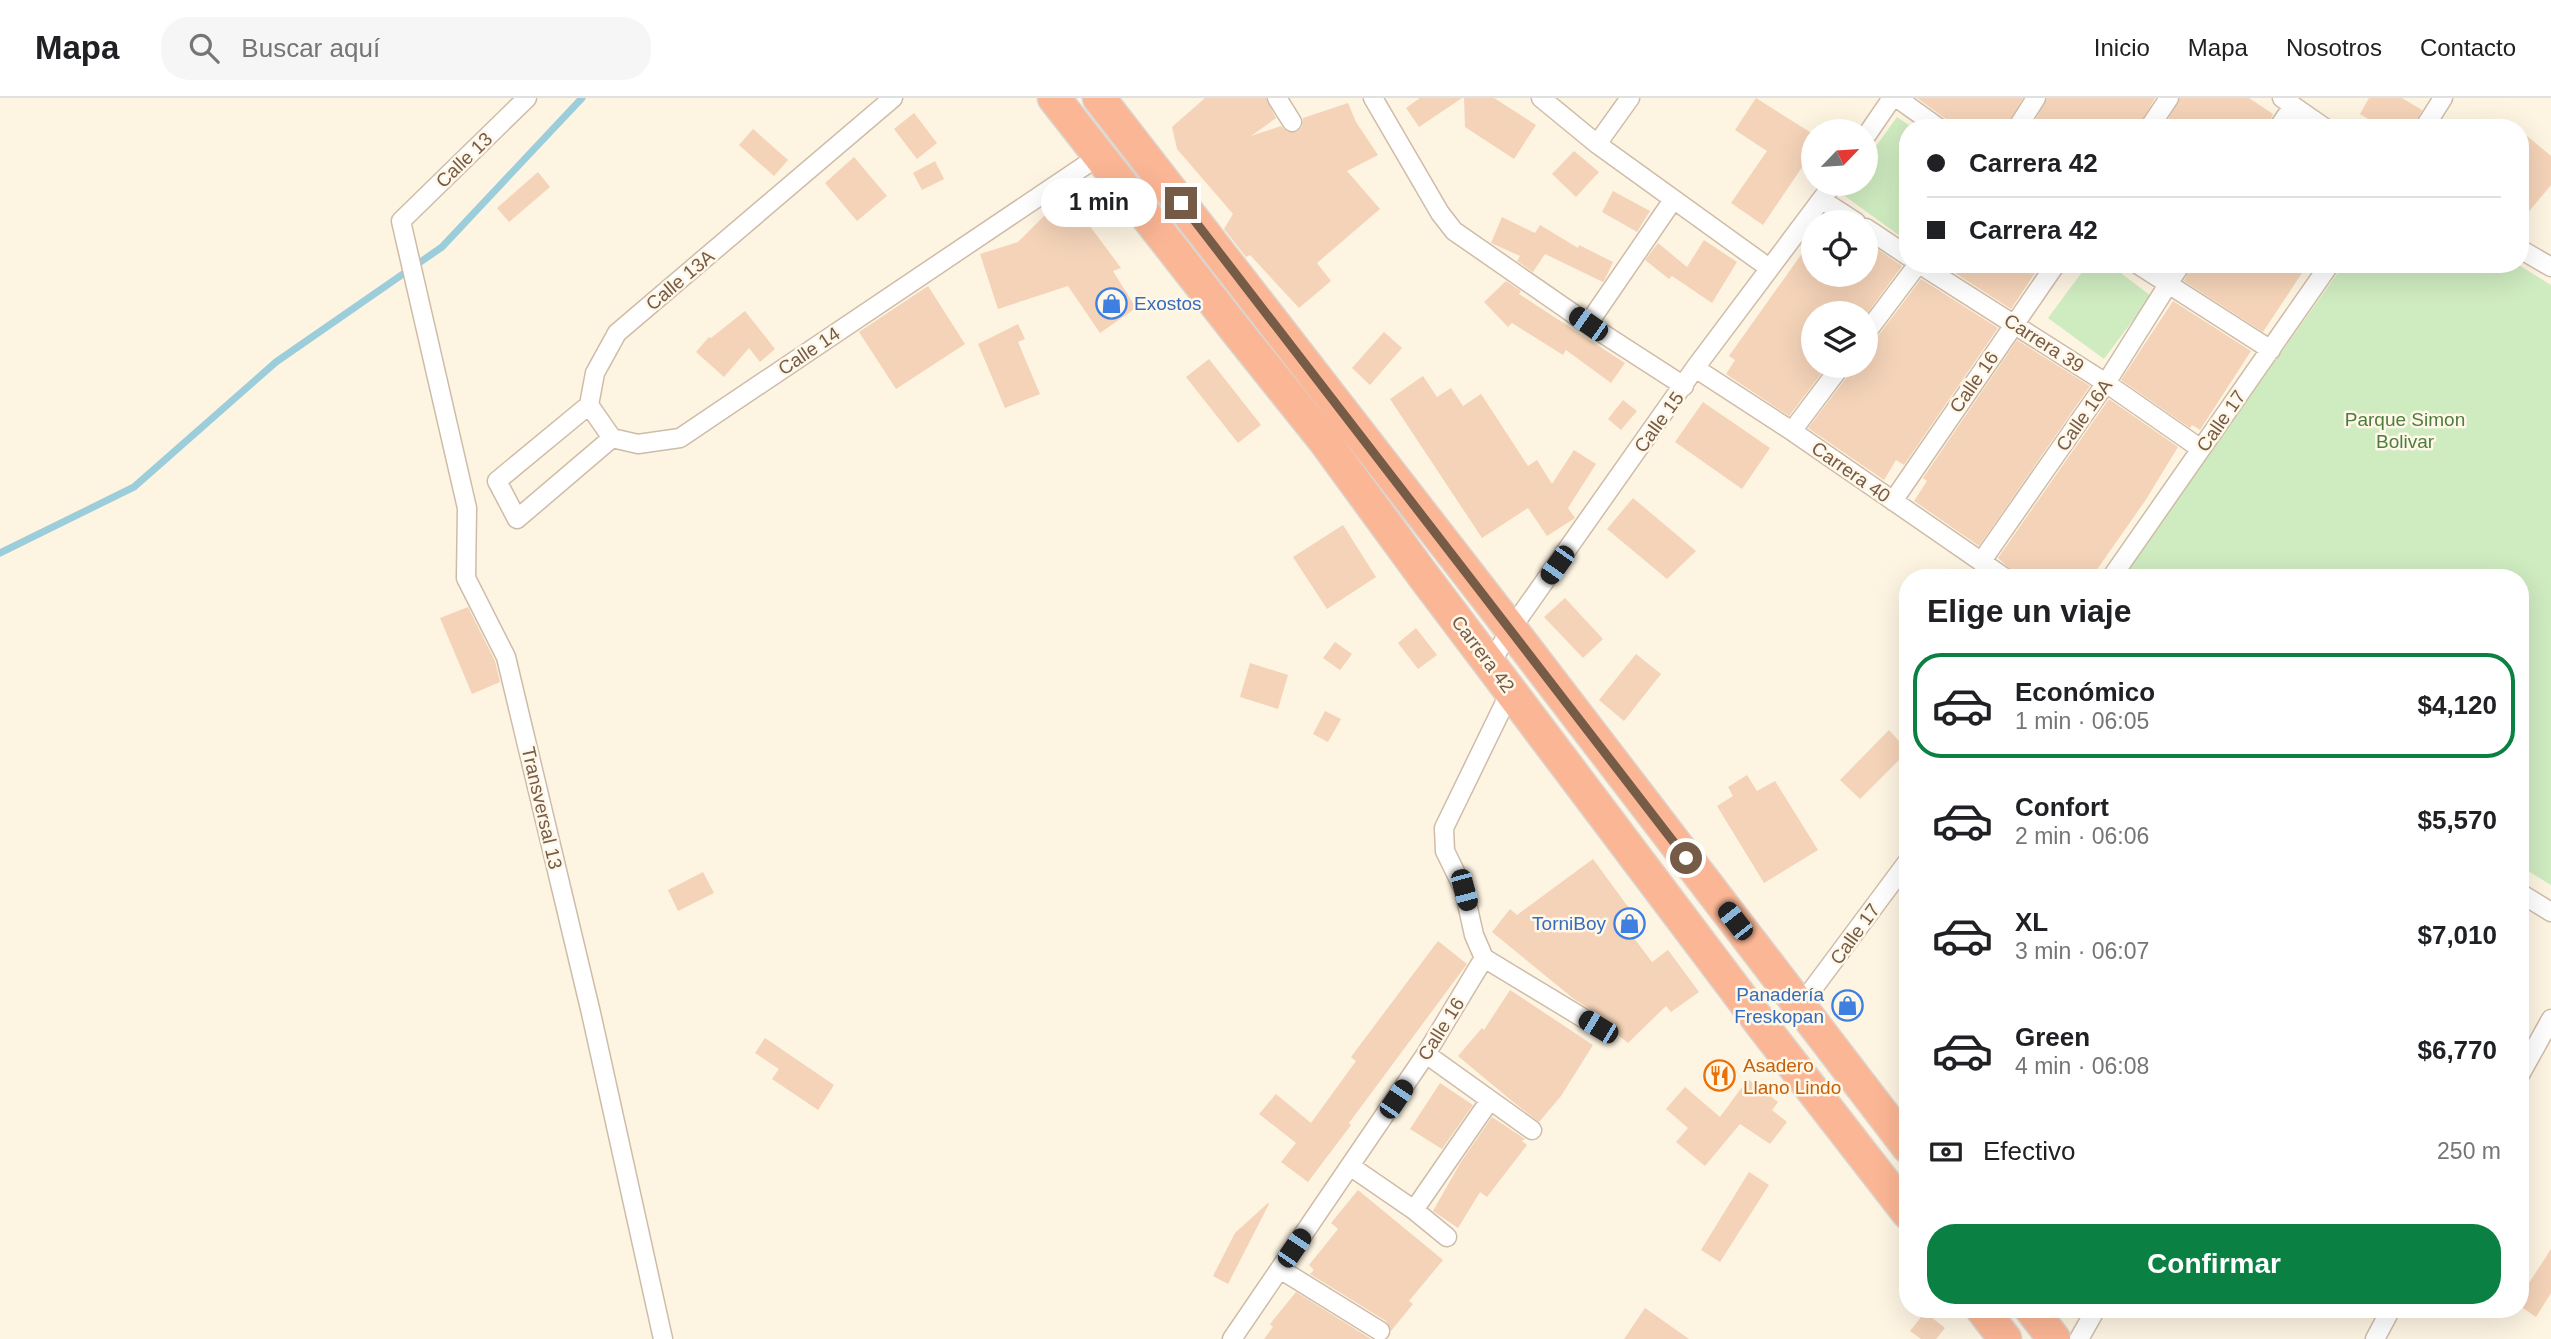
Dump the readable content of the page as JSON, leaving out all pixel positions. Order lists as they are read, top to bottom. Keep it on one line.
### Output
{"streets":{"highway":["Carrera 42"],"street":["Calle 13","Calle 13A","Carrera 39","Calle 14","Calle 16","Calle 16A","Calle 17","Calle 15","Carrera 40","Transversal 13"]},"crossings":[["Calle 13","Transversal 13"],["Carrera 39","Calle 16"],["Carrera 39","Calle 16A"],["Carrera 39","Calle 17"],["Calle 14","Carrera 42"],["Calle 16","Carrera 40"],["Calle 16A","Carrera 40"],["Calle 17","Carrera 42"],["Calle 15","Carrera 40"],["Calle 15","Carrera 42"]],"parks":["Parque Simon Bolivar"],"places":{"shop":["Exostos","TorniBoy","Panadería Freskopan"],"restaurant":["Asadero Llano Lindo"]},"north":"top right","page":{"header":"Mapa","search":"Buscar aquí","nav":["Inicio","Mapa","Nosotros","Contacto"],"banner":["Carrera 42","Carrera 42"],"bubble":"1 min","heading":"Elige un viaje","list":[{"name":"Económico","note":"1 min · 06:05","value":"$4,120"},{"name":"Confort","note":"2 min · 06:06","value":"$5,570"},{"name":"XL","note":"3 min · 06:07","value":"$7,010"},{"name":"Green","note":"4 min · 06:08","value":"$6,770"}],"pay":["Efectivo","250 m"],"buttons":"Confirmar"}}
